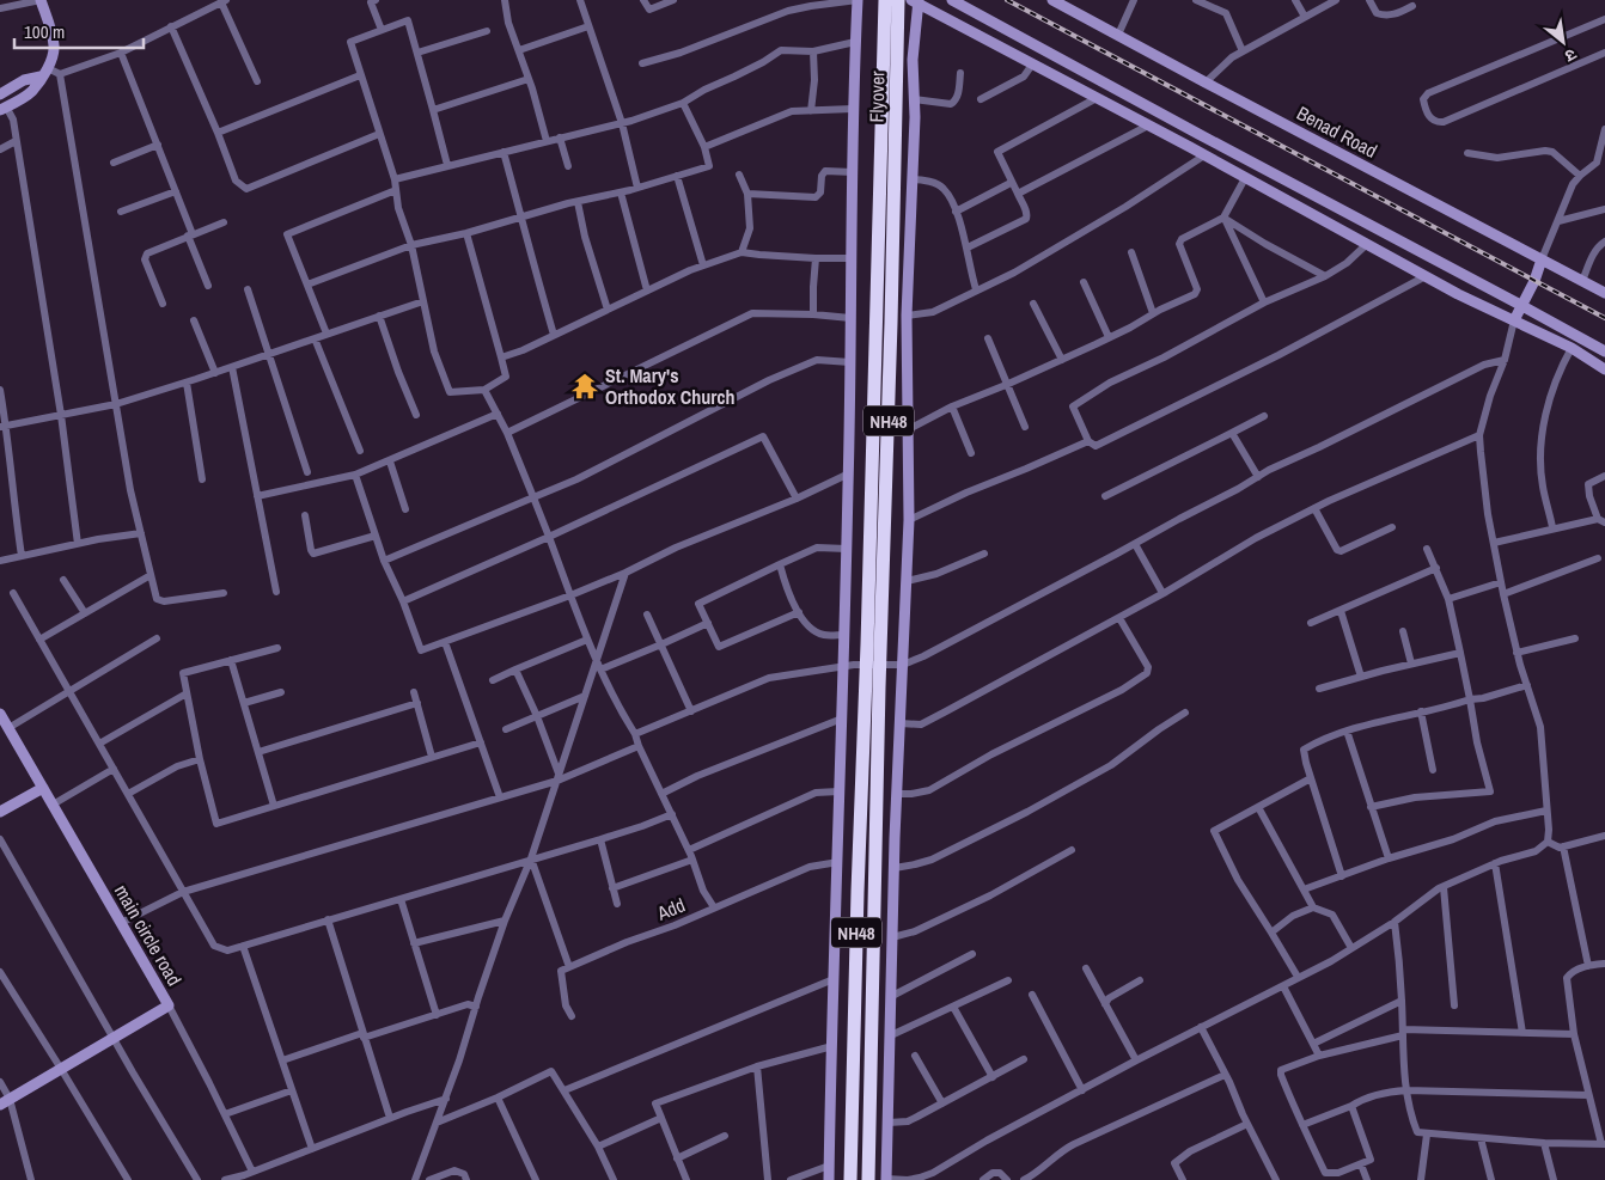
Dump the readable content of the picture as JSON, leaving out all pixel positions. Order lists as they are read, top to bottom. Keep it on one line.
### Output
{"streets":{"highway":["Flyover","NH48"],"main road":["Benad Road","main circle road"],"street":["Add"]},"places":{"temple":["St. Mary's Orthodox Church"]},"scale_bar":"100 m","north":"bottom right"}
